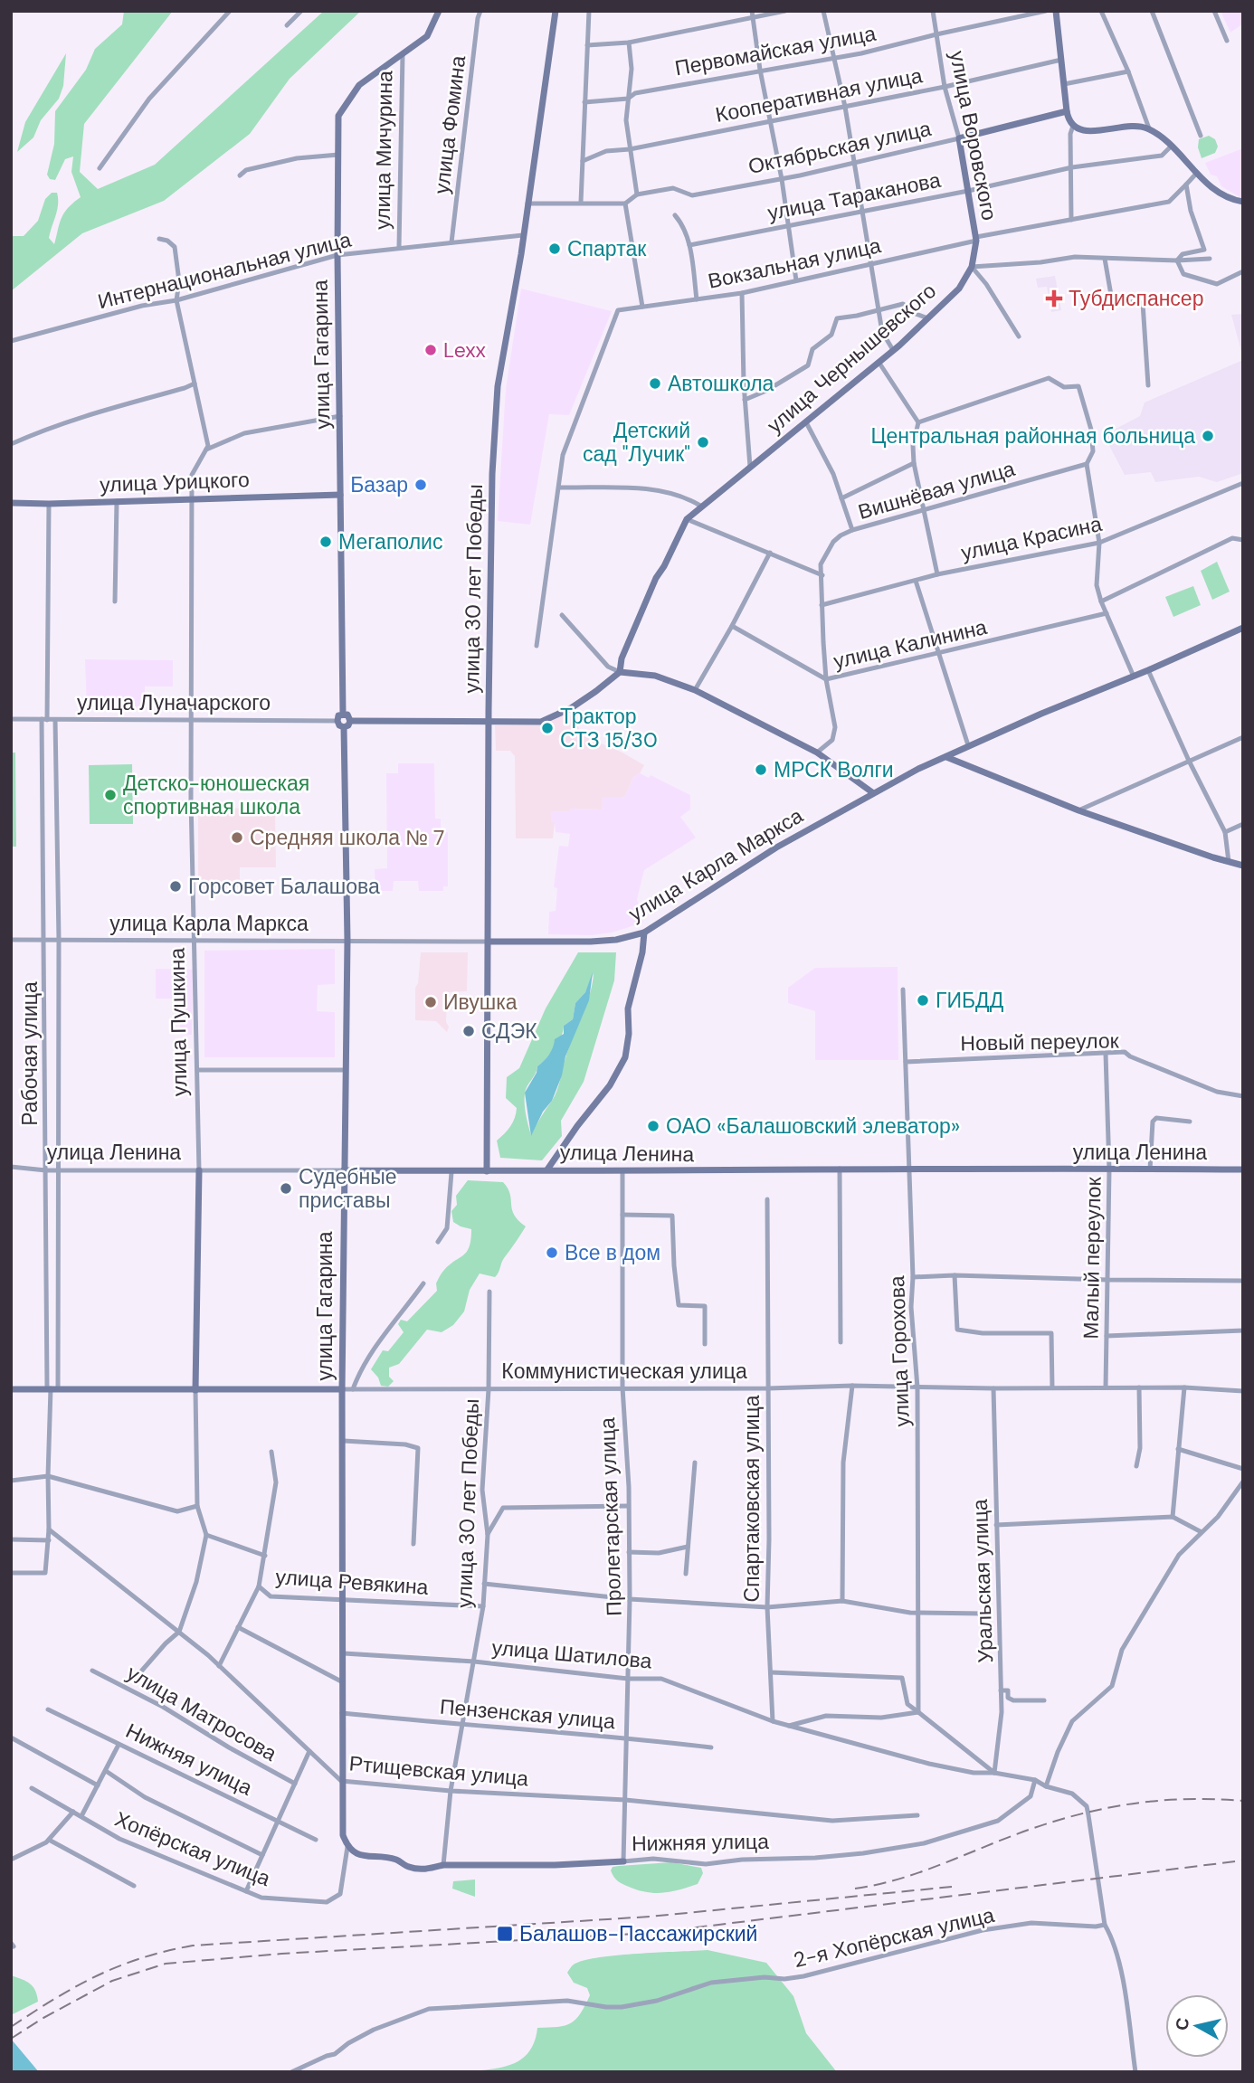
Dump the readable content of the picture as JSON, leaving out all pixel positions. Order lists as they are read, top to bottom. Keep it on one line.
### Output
{"streets":{"street":["Первомайская улица","Кооперативная улица","улица Фомина","улица Воровского","Октябрьская улица","улица Мичурина","улица Тараканова","Вокзальная улица","Интернациональная улица","улица Гагарина","улица Чернышевского","улица Урицкого","Вишнёвая улица","улица Красина","улица 30 лет Победы","улица Калинина","улица Луначарского","улица Карла Маркса","улица Пушкина","Новый переулок","Рабочая улица","улица Ленина","Малый переулок","улица Горохова","Коммунистическая улица","Спартаковская улица","Пролетарская улица","Уральская улица","улица Ревякина","улица Шатилова","улица Матросова","Пензенская улица","Нижняя улица","Ртищевская улица","Хопёрская улица","2-я Хопёрская улица"]},"crossings":[["Первомайская улица","улица Воровского"],["Кооперативная улица","улица Воровского"],["улица Фомина","Интернациональная улица"],["улица Воровского","Октябрьская улица"],["улица Воровского","улица Тараканова"],["улица Воровского","Вокзальная улица"],["улица Воровского","улица Чернышевского"],["улица Мичурина","Интернациональная улица"],["улица Мичурина","улица Гагарина"],["Интернациональная улица","улица Гагарина"],["Интернациональная улица","улица 30 лет Победы"],["улица Гагарина","улица Урицкого"],["улица Гагарина","улица Луначарского"],["улица Гагарина","улица Карла Маркса"],["улица Гагарина","улица Ленина"],["улица Гагарина","Коммунистическая улица"],["улица Гагарина","улица Ревякина"],["улица Гагарина","улица Шатилова"],["улица Гагарина","Пензенская улица"],["улица Гагарина","Нижняя улица"],["улица Гагарина","Ртищевская улица"],["улица Гагарина","Хопёрская улица"],["улица Урицкого","улица Пушкина"],["улица Урицкого","Рабочая улица"],["Вишнёвая улица","улица Красина"],["Вишнёвая улица","улица Калинина"],["улица 30 лет Победы","улица Карла Маркса"],["улица 30 лет Победы","улица Ленина"],["улица 30 лет Победы","Коммунистическая улица"],["улица 30 лет Победы","улица Ревякина"],["улица 30 лет Победы","улица Шатилова"],["улица 30 лет Победы","Пензенская улица"],["улица 30 лет Победы","Нижняя улица"],["улица 30 лет Победы","Ртищевская улица"],["улица Луначарского","улица Пушкина"],["улица Луначарского","Рабочая улица"],["улица Карла Маркса","улица Пушкина"],["улица Карла Маркса","Рабочая улица"],["улица Пушкина","улица Ленина"],["улица Пушкина","Коммунистическая улица"],["Новый переулок","Малый переулок"],["Новый переулок","улица Горохова"],["Рабочая улица","улица Ленина"],["Рабочая улица","Коммунистическая улица"],["улица Ленина","Малый переулок"],["улица Ленина","улица Горохова"],["улица Ленина","Пролетарская улица"],["Малый переулок","Коммунистическая улица"],["улица Горохова","Коммунистическая улица"],["улица Горохова","улица Шатилова"],["Коммунистическая улица","Спартаковская улица"],["Коммунистическая улица","Пролетарская улица"],["Коммунистическая улица","Уральская улица"],["Спартаковская улица","улица Шатилова"],["Пролетарская улица","улица Шатилова"],["Пролетарская улица","Пензенская улица"],["Пролетарская улица","Нижняя улица"],["Пролетарская улица","Ртищевская улица"],["Уральская улица","улица Шатилова"],["улица Шатилова","Нижняя улица"],["Нижняя улица","Хопёрская улица"]],"places":{"other":["Спартак","Lexx","Автошкола","Центральная районная больница","Детский сад \"Лучик\"","Базар","Мегаполис","Трактор СТЗ 15/30","МРСК Волги","Детско-юношеская спортивная школа","Средняя школа № 7","Горсовет Балашова","ГИБДД","Ивушка","СДЭК","ОАО «Балашовский элеватор»","Судебные приставы","Все в дом"],"health":["Тубдиспансер"],"transit":["Балашов-Пассажирский"]},"north":"left"}
